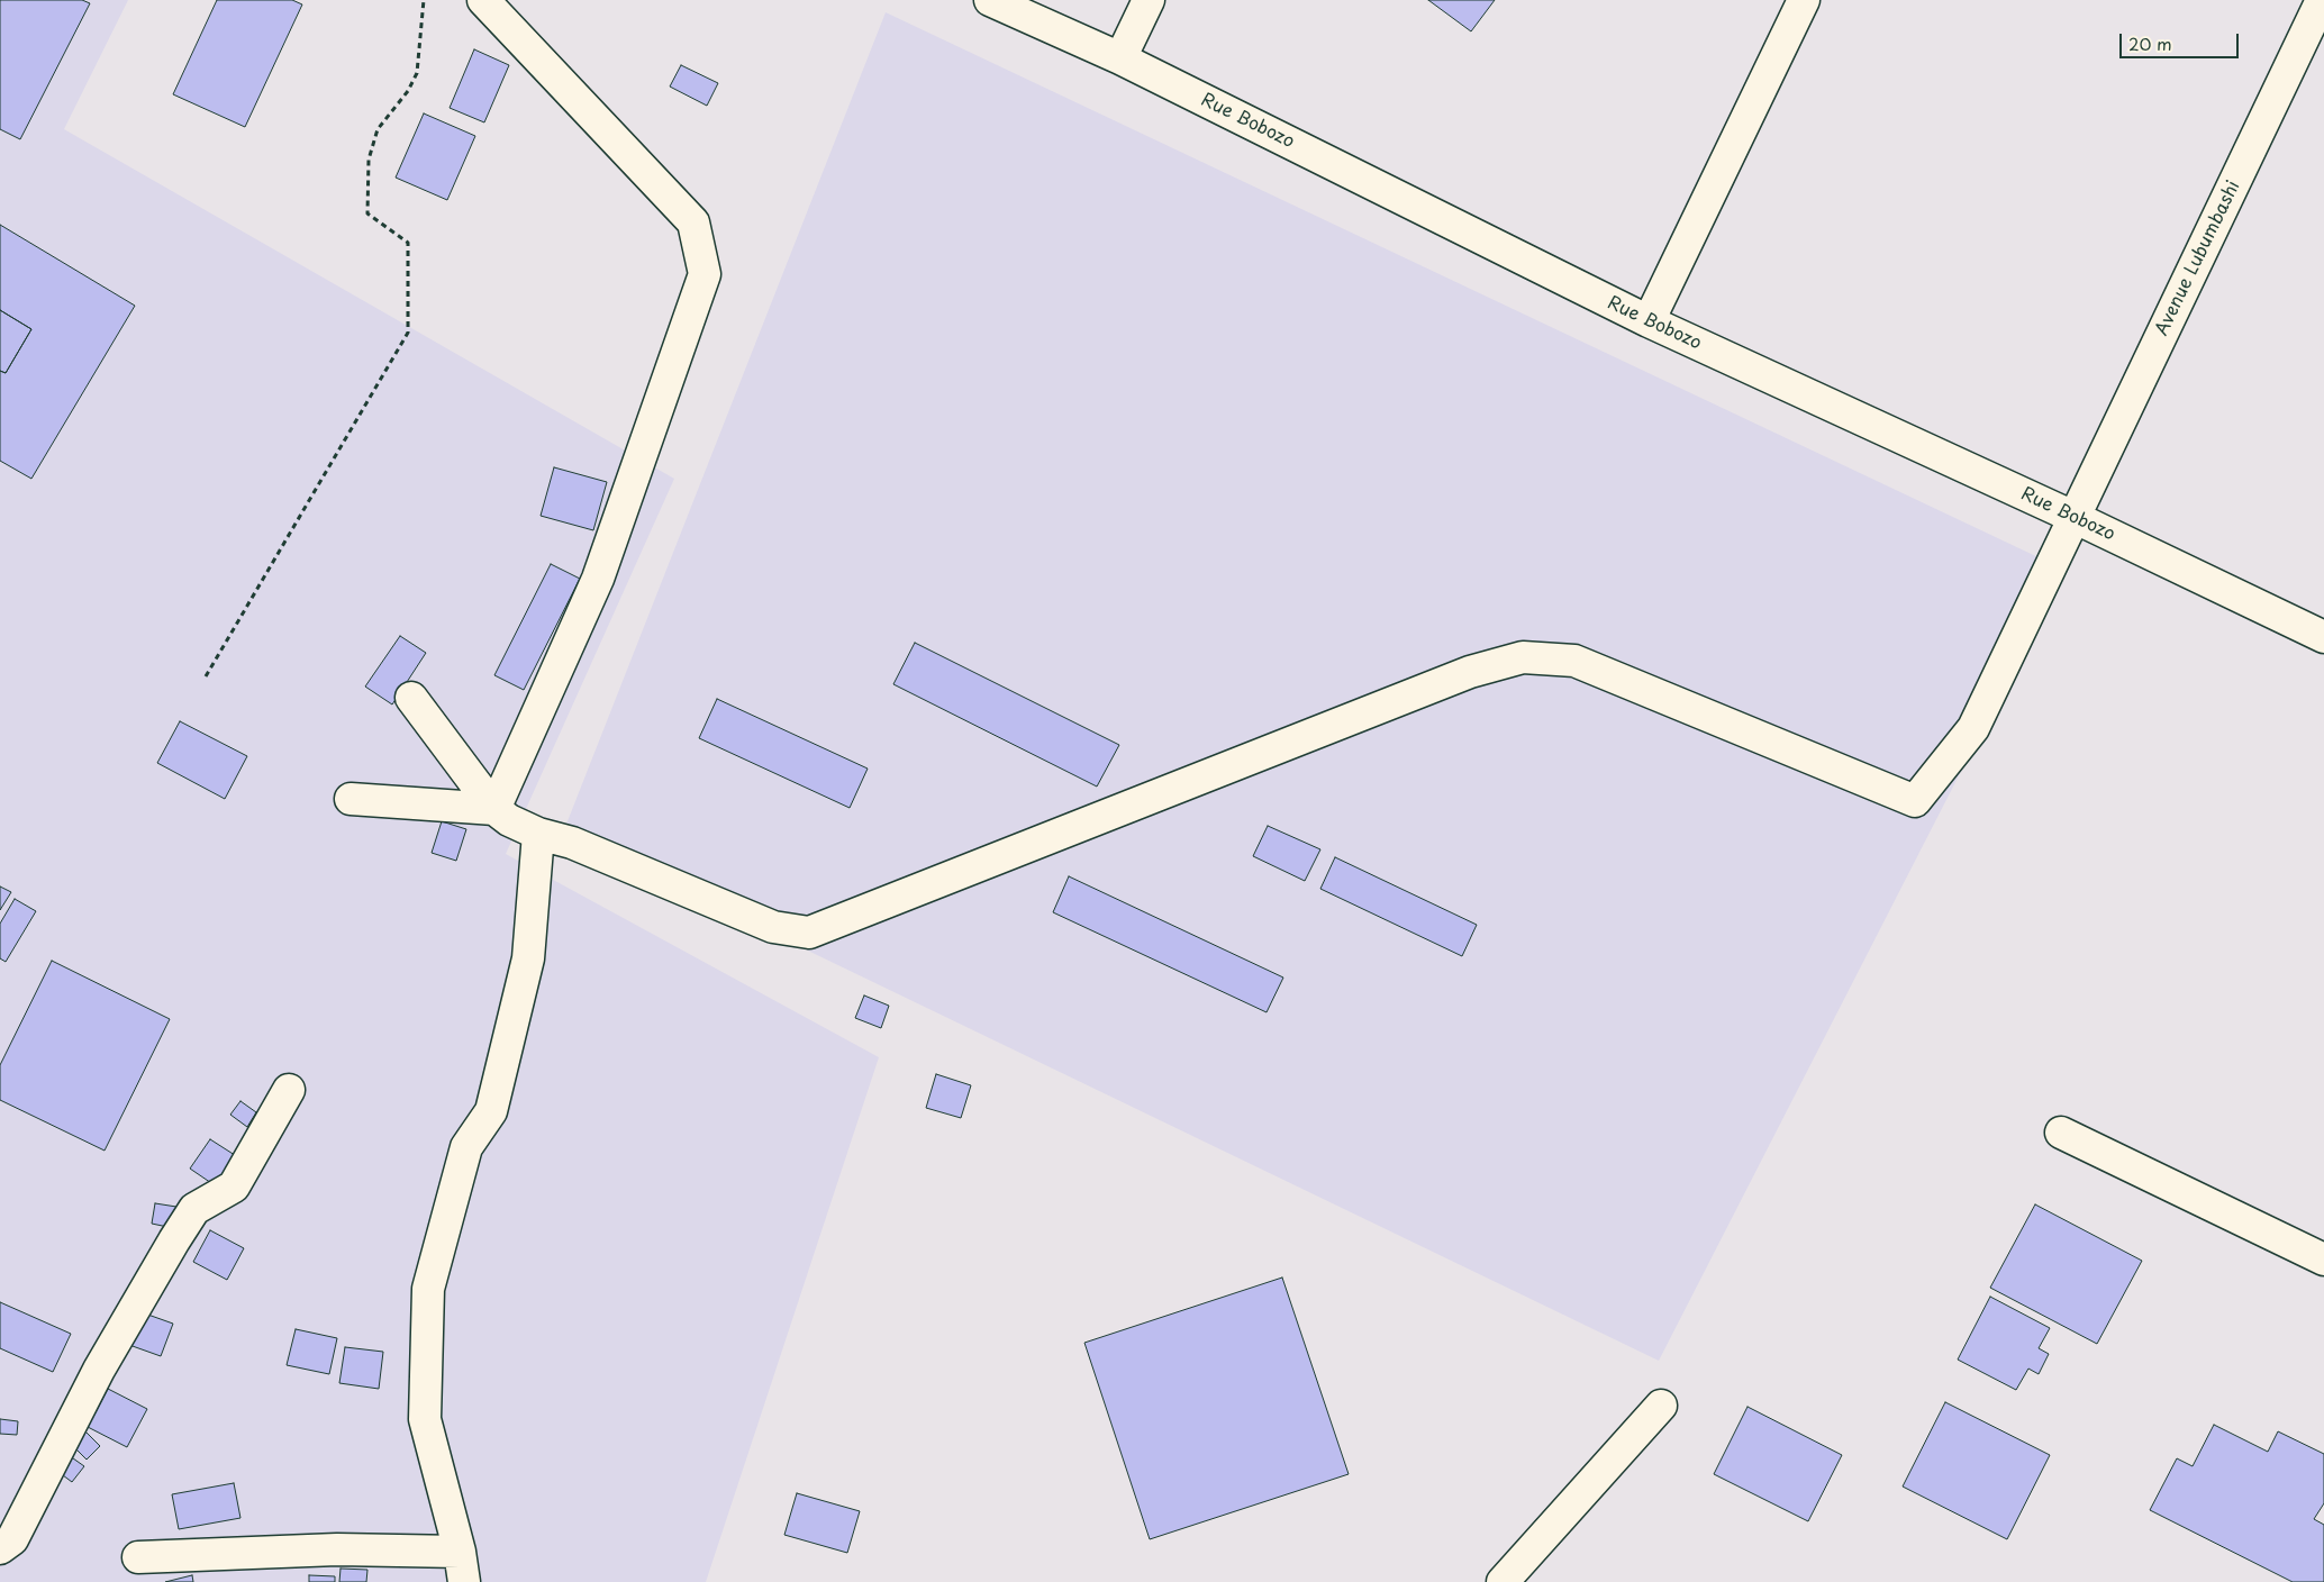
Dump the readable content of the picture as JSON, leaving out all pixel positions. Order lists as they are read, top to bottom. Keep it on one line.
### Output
{"streets":{"street":["Rue Bobozo","Avenue Lubumbashi"]},"crossings":[["Rue Bobozo","Avenue Lubumbashi"]],"scale_bar":"20 m"}
